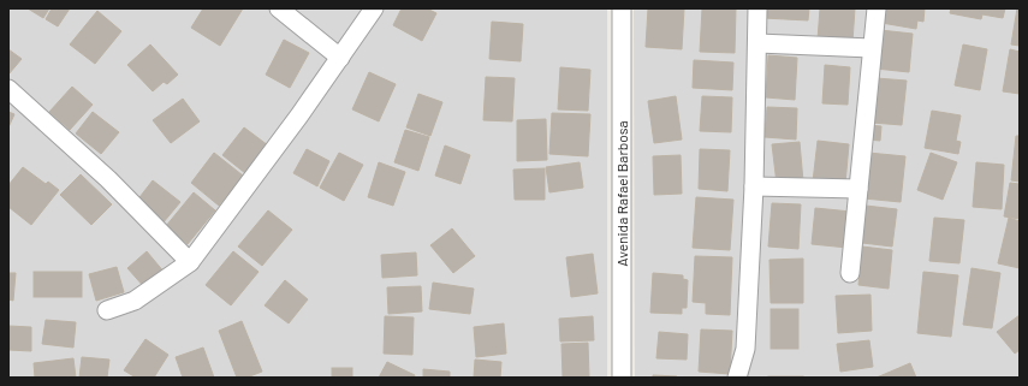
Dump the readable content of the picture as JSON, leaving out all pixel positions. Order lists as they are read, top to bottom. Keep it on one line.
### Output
{"streets":{"street":["Avenida Rafael Barbosa"]}}
